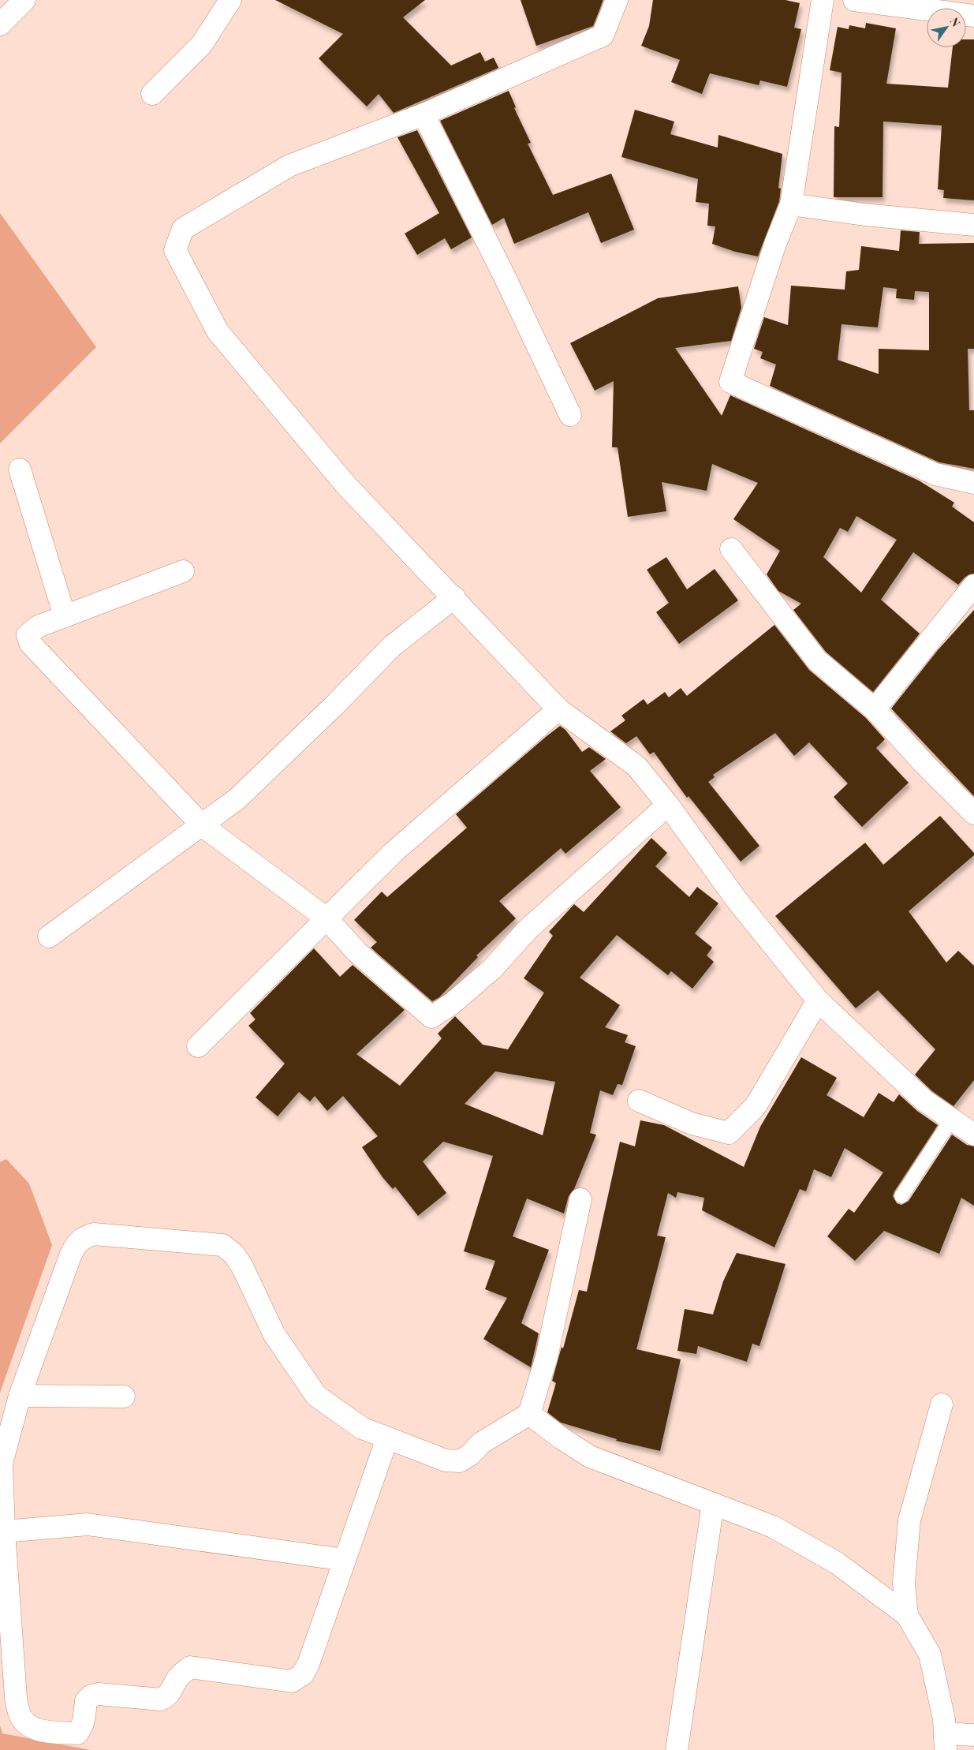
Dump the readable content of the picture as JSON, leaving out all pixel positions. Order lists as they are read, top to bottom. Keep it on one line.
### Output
{"north":"top right"}
